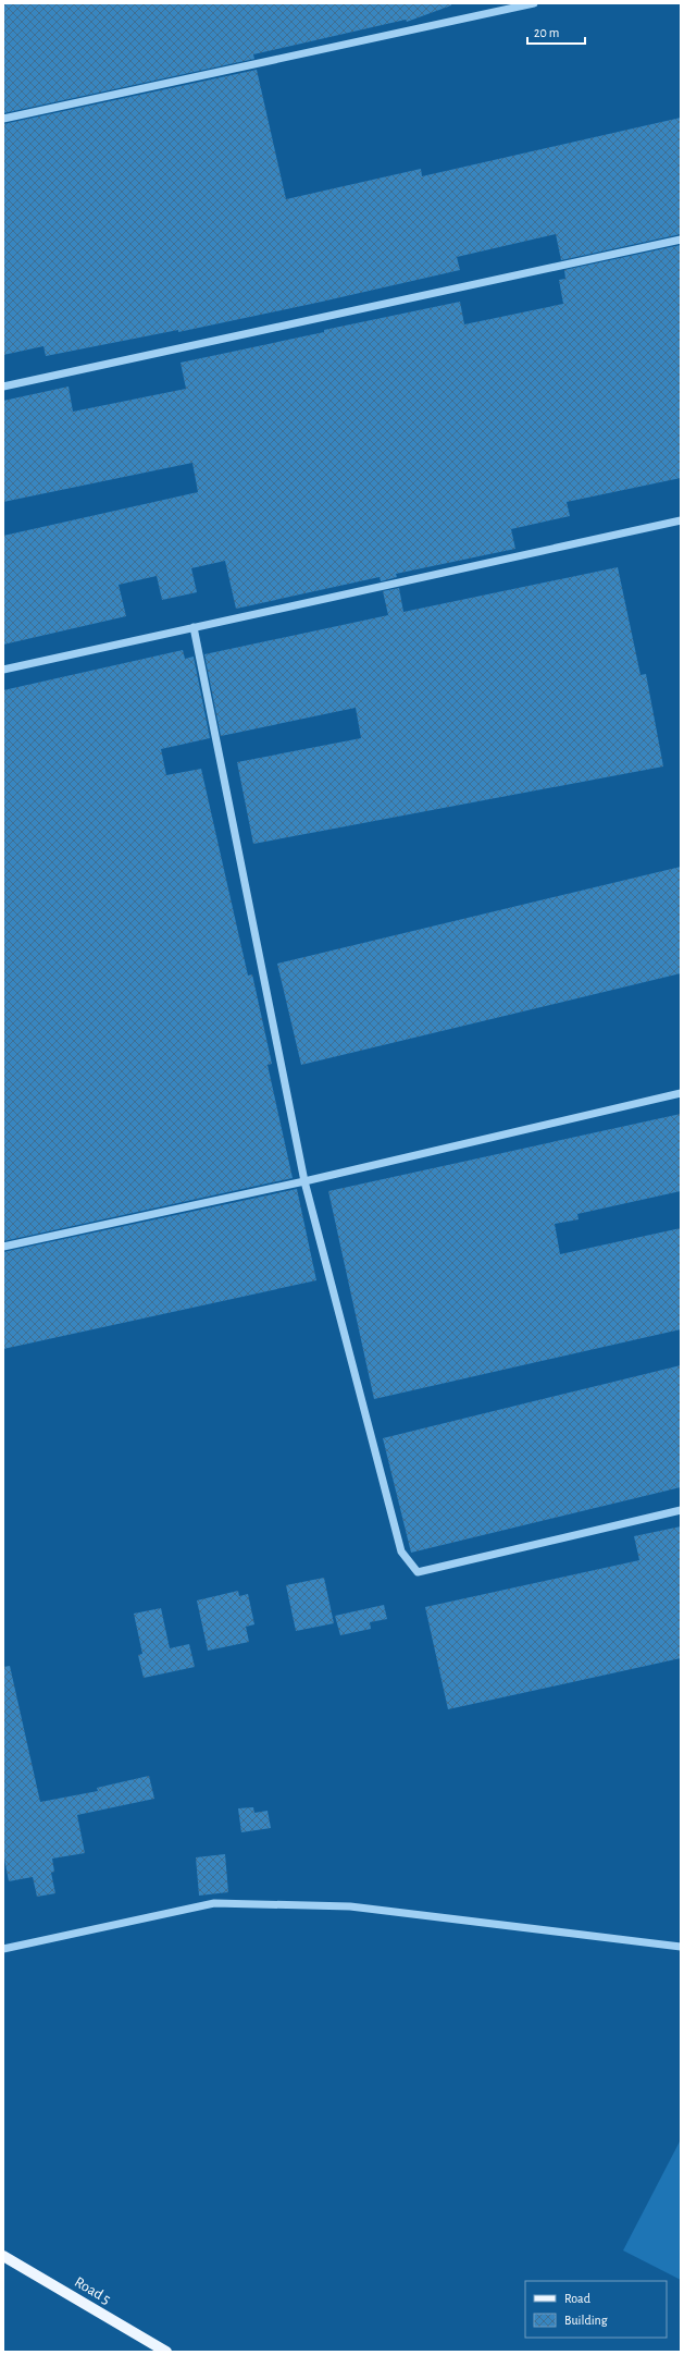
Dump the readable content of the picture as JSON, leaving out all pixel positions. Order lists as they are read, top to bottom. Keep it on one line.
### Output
{"streets":{"main road":["Road 5"]},"legend":["Road","Building"],"scale_bar":"20 m"}
